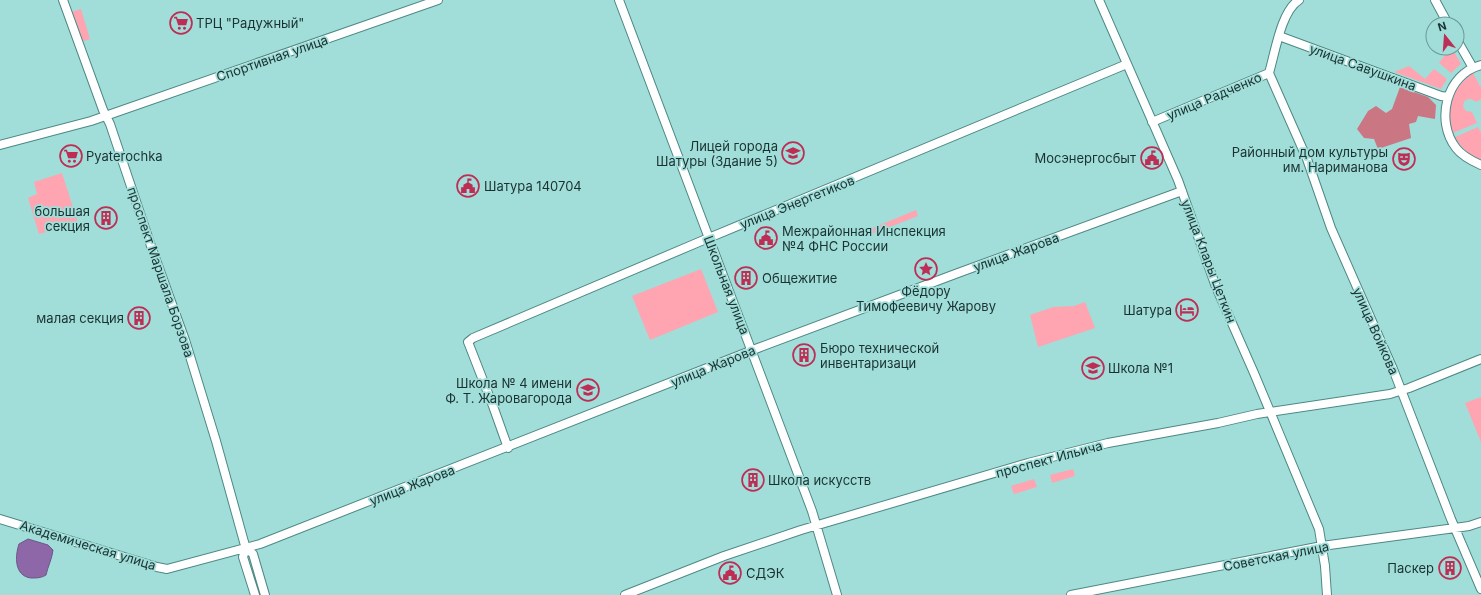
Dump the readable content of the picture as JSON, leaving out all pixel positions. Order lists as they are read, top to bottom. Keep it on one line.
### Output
{"streets":{"street":["Спортивная улица","улица Савушкина","улица Радченко","улица Энергетиков","улица Жарова","улица Клары Цеткин","проспект Маршала Борзова","Школьная улица","улица Войкова","проспект Ильича","Академическая улица","Советская улица"]},"crossings":[["Спортивная улица","проспект Маршала Борзова"],["улица Савушкина","улица Радченко"],["улица Радченко","улица Клары Цеткин"],["улица Радченко","улица Войкова"],["улица Энергетиков","улица Жарова"],["улица Энергетиков","улица Клары Цеткин"],["улица Энергетиков","Школьная улица"],["улица Жарова","улица Клары Цеткин"],["улица Жарова","проспект Маршала Борзова"],["улица Жарова","Школьная улица"],["улица Жарова","Академическая улица"],["улица Клары Цеткин","проспект Ильича"],["улица Клары Цеткин","Советская улица"],["проспект Маршала Борзова","Академическая улица"],["Школьная улица","проспект Ильича"],["улица Войкова","проспект Ильича"],["улица Войкова","Советская улица"]],"places":{"supermarket":["ТРЦ \"Радужный\"","Pyaterochka"],"school or university":["Лицей города Шатуры (Здание 5)","Школа №1","Школа № 4 имени Ф. Т. Жаровагорода"],"public building":["Мосэнергосбыт","Шатура 140704","Межрайонная Инспекция №4 ФНС России","СДЭК"],"theatre":["Районный дом культуры им. Нариманова"],"building":["большая секция","Общежитие","малая секция","Бюро технической инвентаризаци","Школа искусств","Паскер"],"place":["Фёдору Тимофеевичу Жарову"],"hotel":["Шатура"]},"north":"top"}
